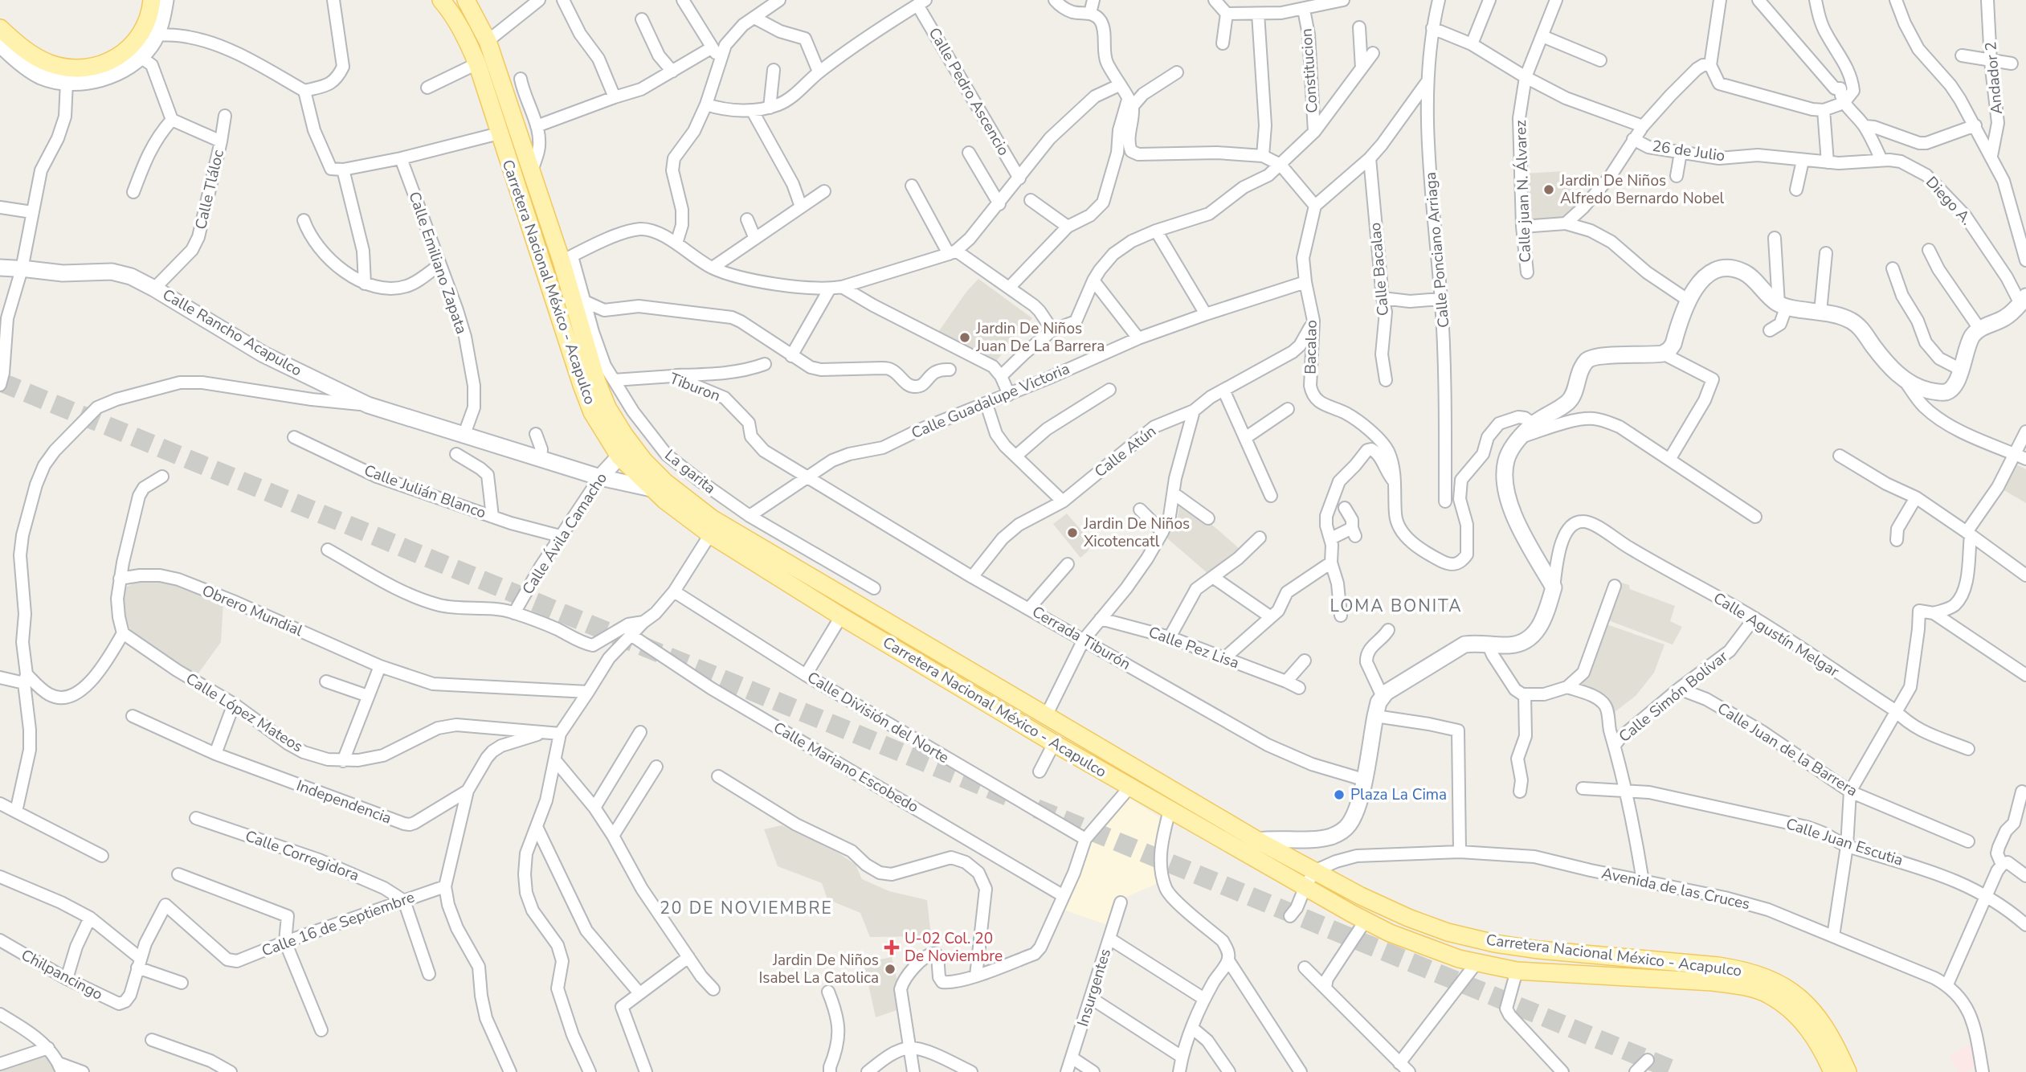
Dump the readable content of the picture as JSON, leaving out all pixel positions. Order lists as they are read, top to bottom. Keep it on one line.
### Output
{"streets":{"main road":["Carretera Nacional México - Acapulco"],"street":["Constitucion","Andador 2","Calle Pedro Ascencio","26 de Julio","Calle Tláloc","Calle juan N. Álvarez","Diego A.","Calle Ponciano Arriaga","Calle Emiliano Zapata","Calle Bacalao","Calle Rancho Acapulco","Bacalao","Tiburon","Calle Guadalupe Victoria","Calle Atún","La garita","Calle Julián Blanco","Calle Ávila Camacho","Obrero Mundial","Calle Agustín Melgar","Cerrada Tiburón","Calle Pez Lisa","Calle Simón Bolívar","Calle López Mateos","Calle División del Norte","Calle Juan de la Barrera","Calle Mariano Escobedo","Independencia","Calle Juan Escutia","Calle Corregidora","Avenida de las Cruces","Calle 16 de Septiembre","Chilpancingo","Insurgentes"]},"crossings":[["26 de Julio","Diego A."],["Calle Tláloc","Calle Rancho Acapulco"],["Calle Emiliano Zapata","Calle Rancho Acapulco"],["Carretera Nacional México - Acapulco","Calle Rancho Acapulco"],["Carretera Nacional México - Acapulco","La garita"],["Carretera Nacional México - Acapulco","Calle Ávila Camacho"],["Carretera Nacional México - Acapulco","Avenida de las Cruces"],["Calle Rancho Acapulco","Calle Ávila Camacho"],["Bacalao","Calle Guadalupe Victoria"],["Bacalao","Calle Atún"],["Tiburon","Calle Guadalupe Victoria"],["Tiburon","La garita"],["Tiburon","Cerrada Tiburón"],["Calle Guadalupe Victoria","La garita"],["Calle Guadalupe Victoria","Cerrada Tiburón"],["Calle Atún","Cerrada Tiburón"],["Calle Julián Blanco","Calle Ávila Camacho"],["Calle Agustín Melgar","Calle Simón Bolívar"],["Calle Simón Bolívar","Calle Juan de la Barrera"],["Calle Simón Bolívar","Calle Juan Escutia"],["Calle Simón Bolívar","Avenida de las Cruces"],["Calle Corregidora","Calle 16 de Septiembre"],["Calle 16 de Septiembre","Chilpancingo"]],"districts":["LOMA BONITA","20 DE NOVIEMBRE"],"places":{"other":["Jardin De Niños Alfredo Bernardo Nobel","Jardin De Niños Juan De La Barrera","Jardin De Niños Xicotencatl","Plaza La Cima","Jardin De Niños Isabel La Catolica"],"health":["U-02 Col. 20 De Noviembre"]}}
